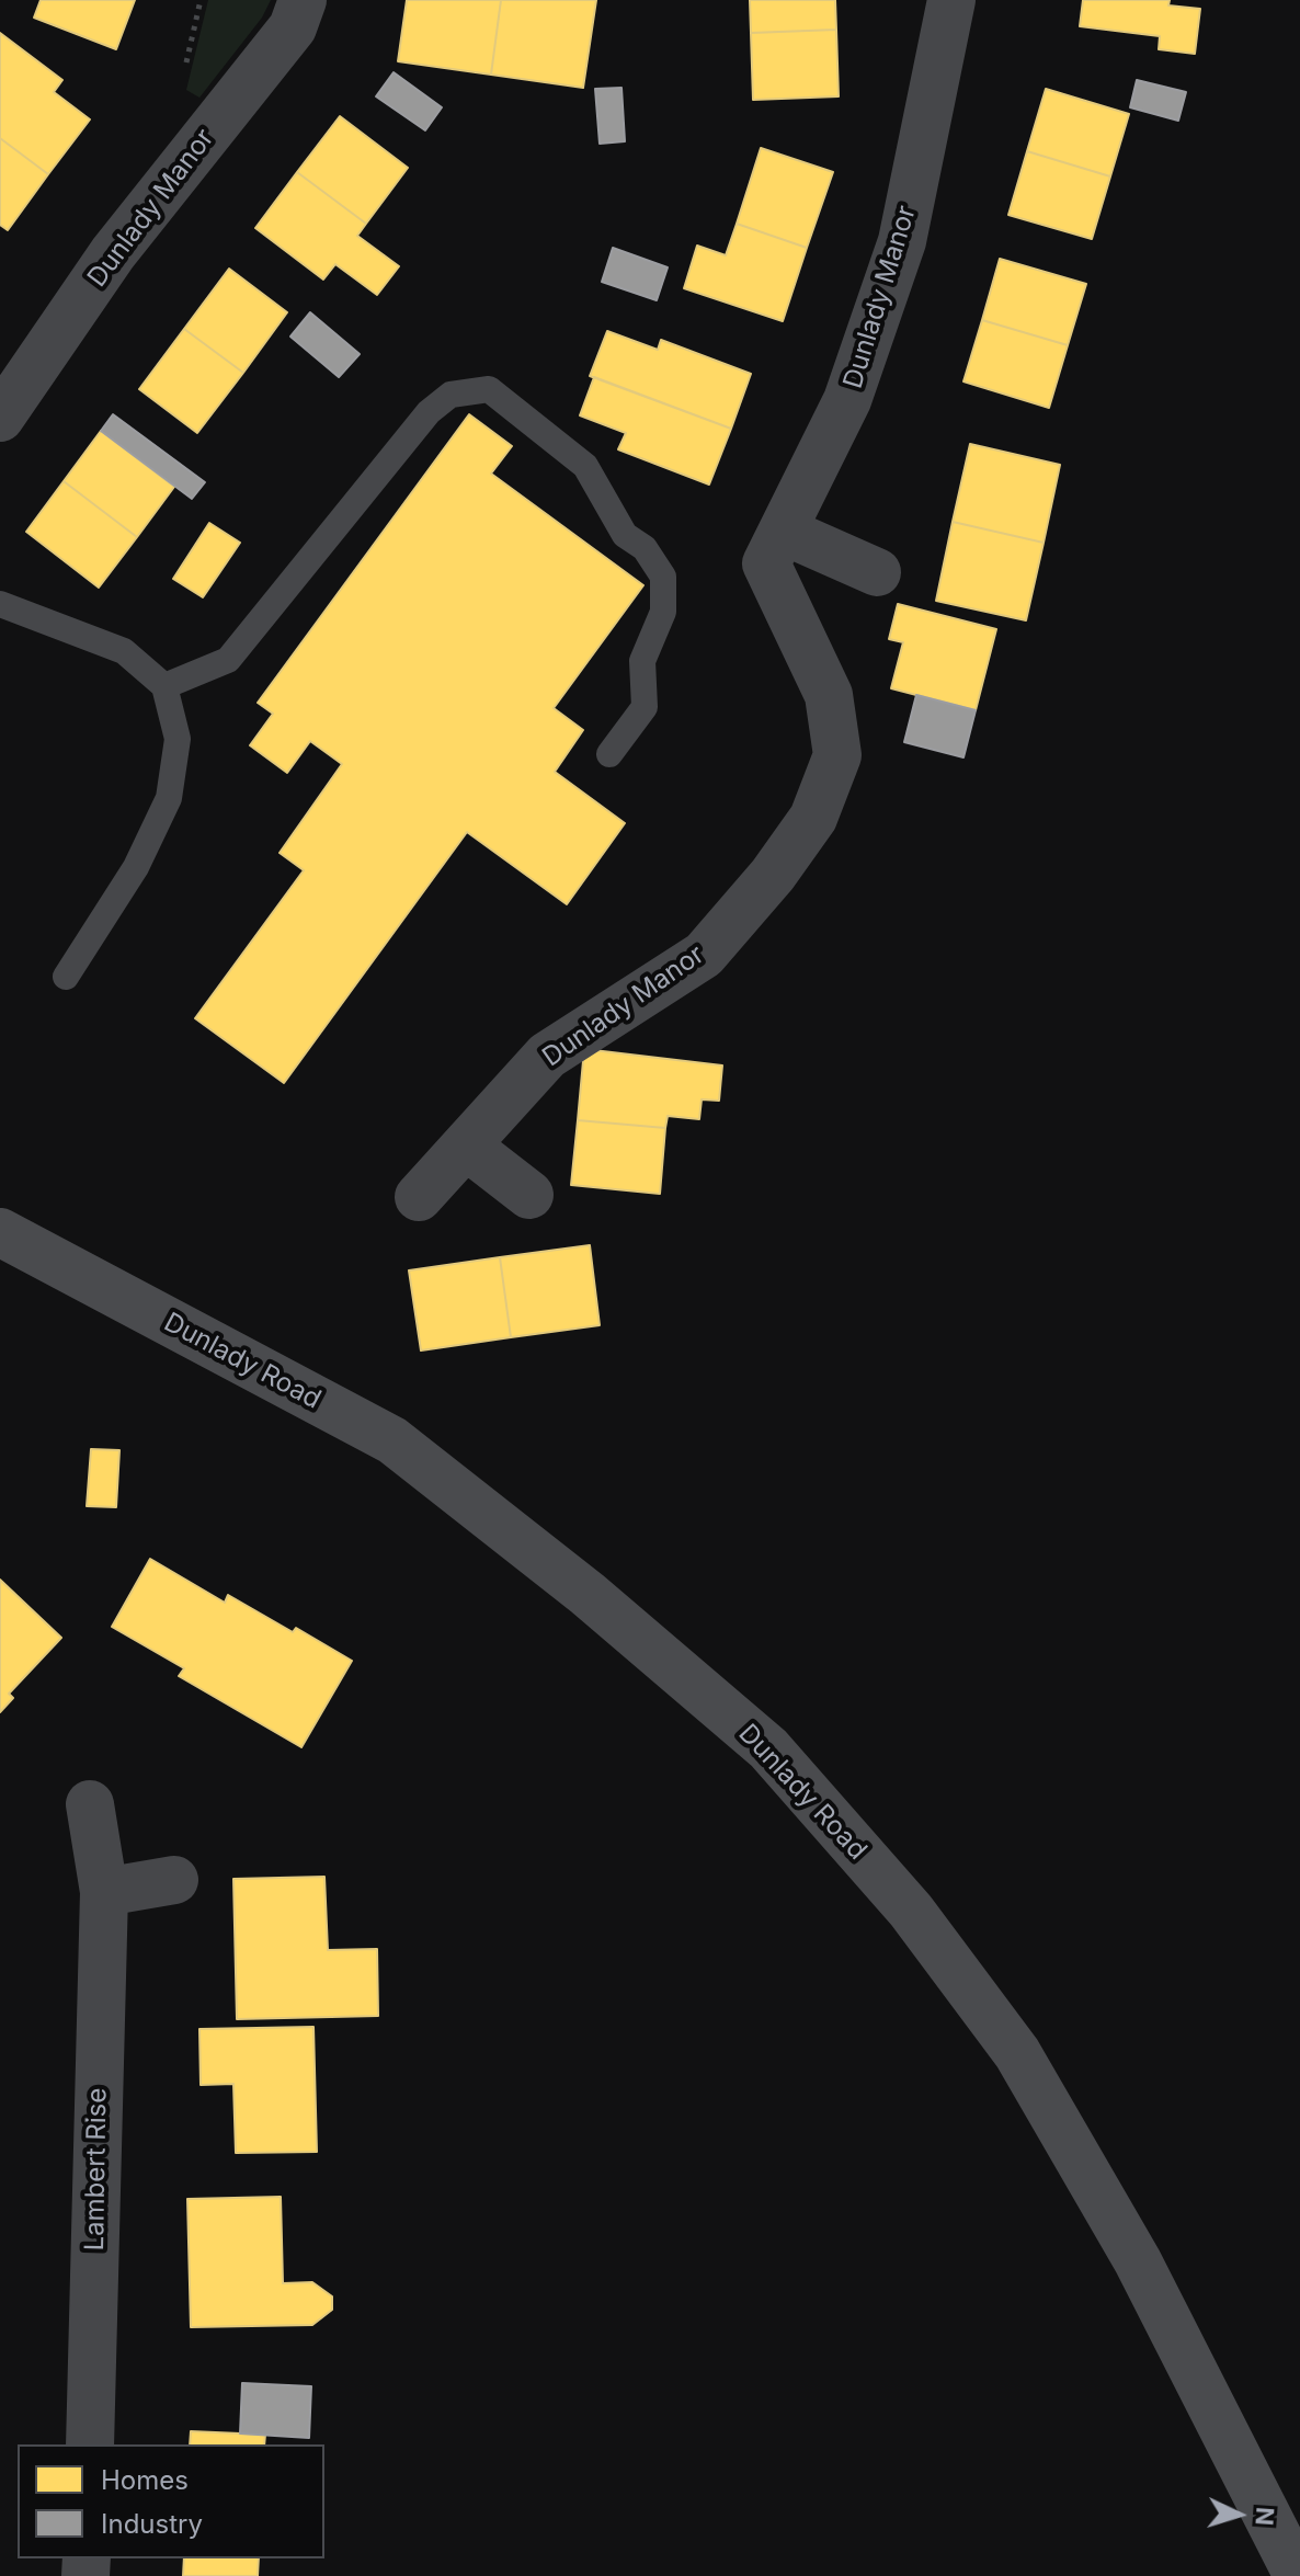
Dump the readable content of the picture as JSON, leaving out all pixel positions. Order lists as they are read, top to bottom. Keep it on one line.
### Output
{"streets":{"street":["Dunlady Manor","Dunlady Road","Lambert Rise"]},"legend":["Homes","Industry"],"north":"right"}
